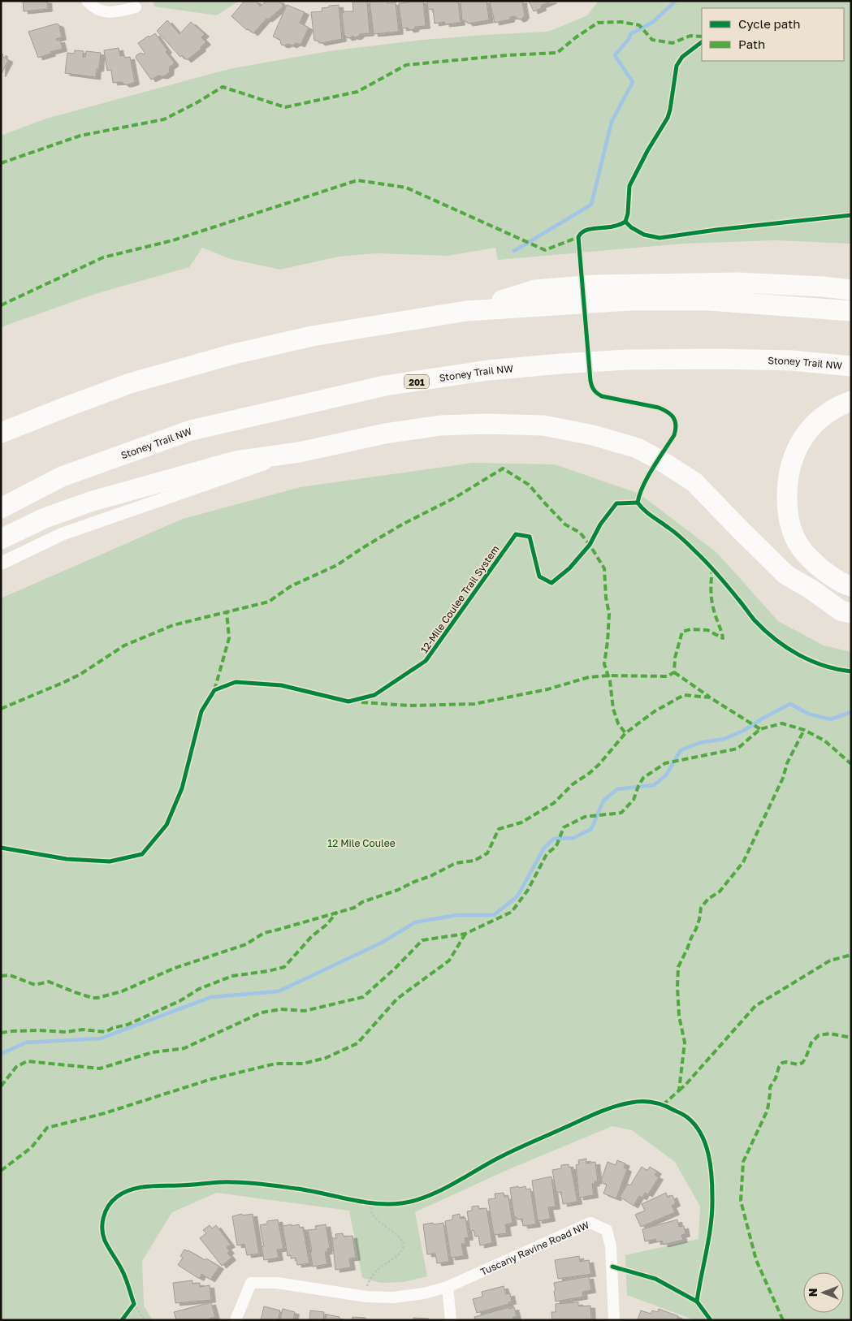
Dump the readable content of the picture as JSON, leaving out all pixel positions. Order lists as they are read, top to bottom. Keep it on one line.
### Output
{"streets":{"highway":["Stoney Trail NW","201"],"street":["Tuscany Ravine Road NW"],"cycle path":["12-Mile Coulee Trail System"]},"parks":["12 Mile Coulee"],"legend":["Cycle path","Path"],"north":"left"}
